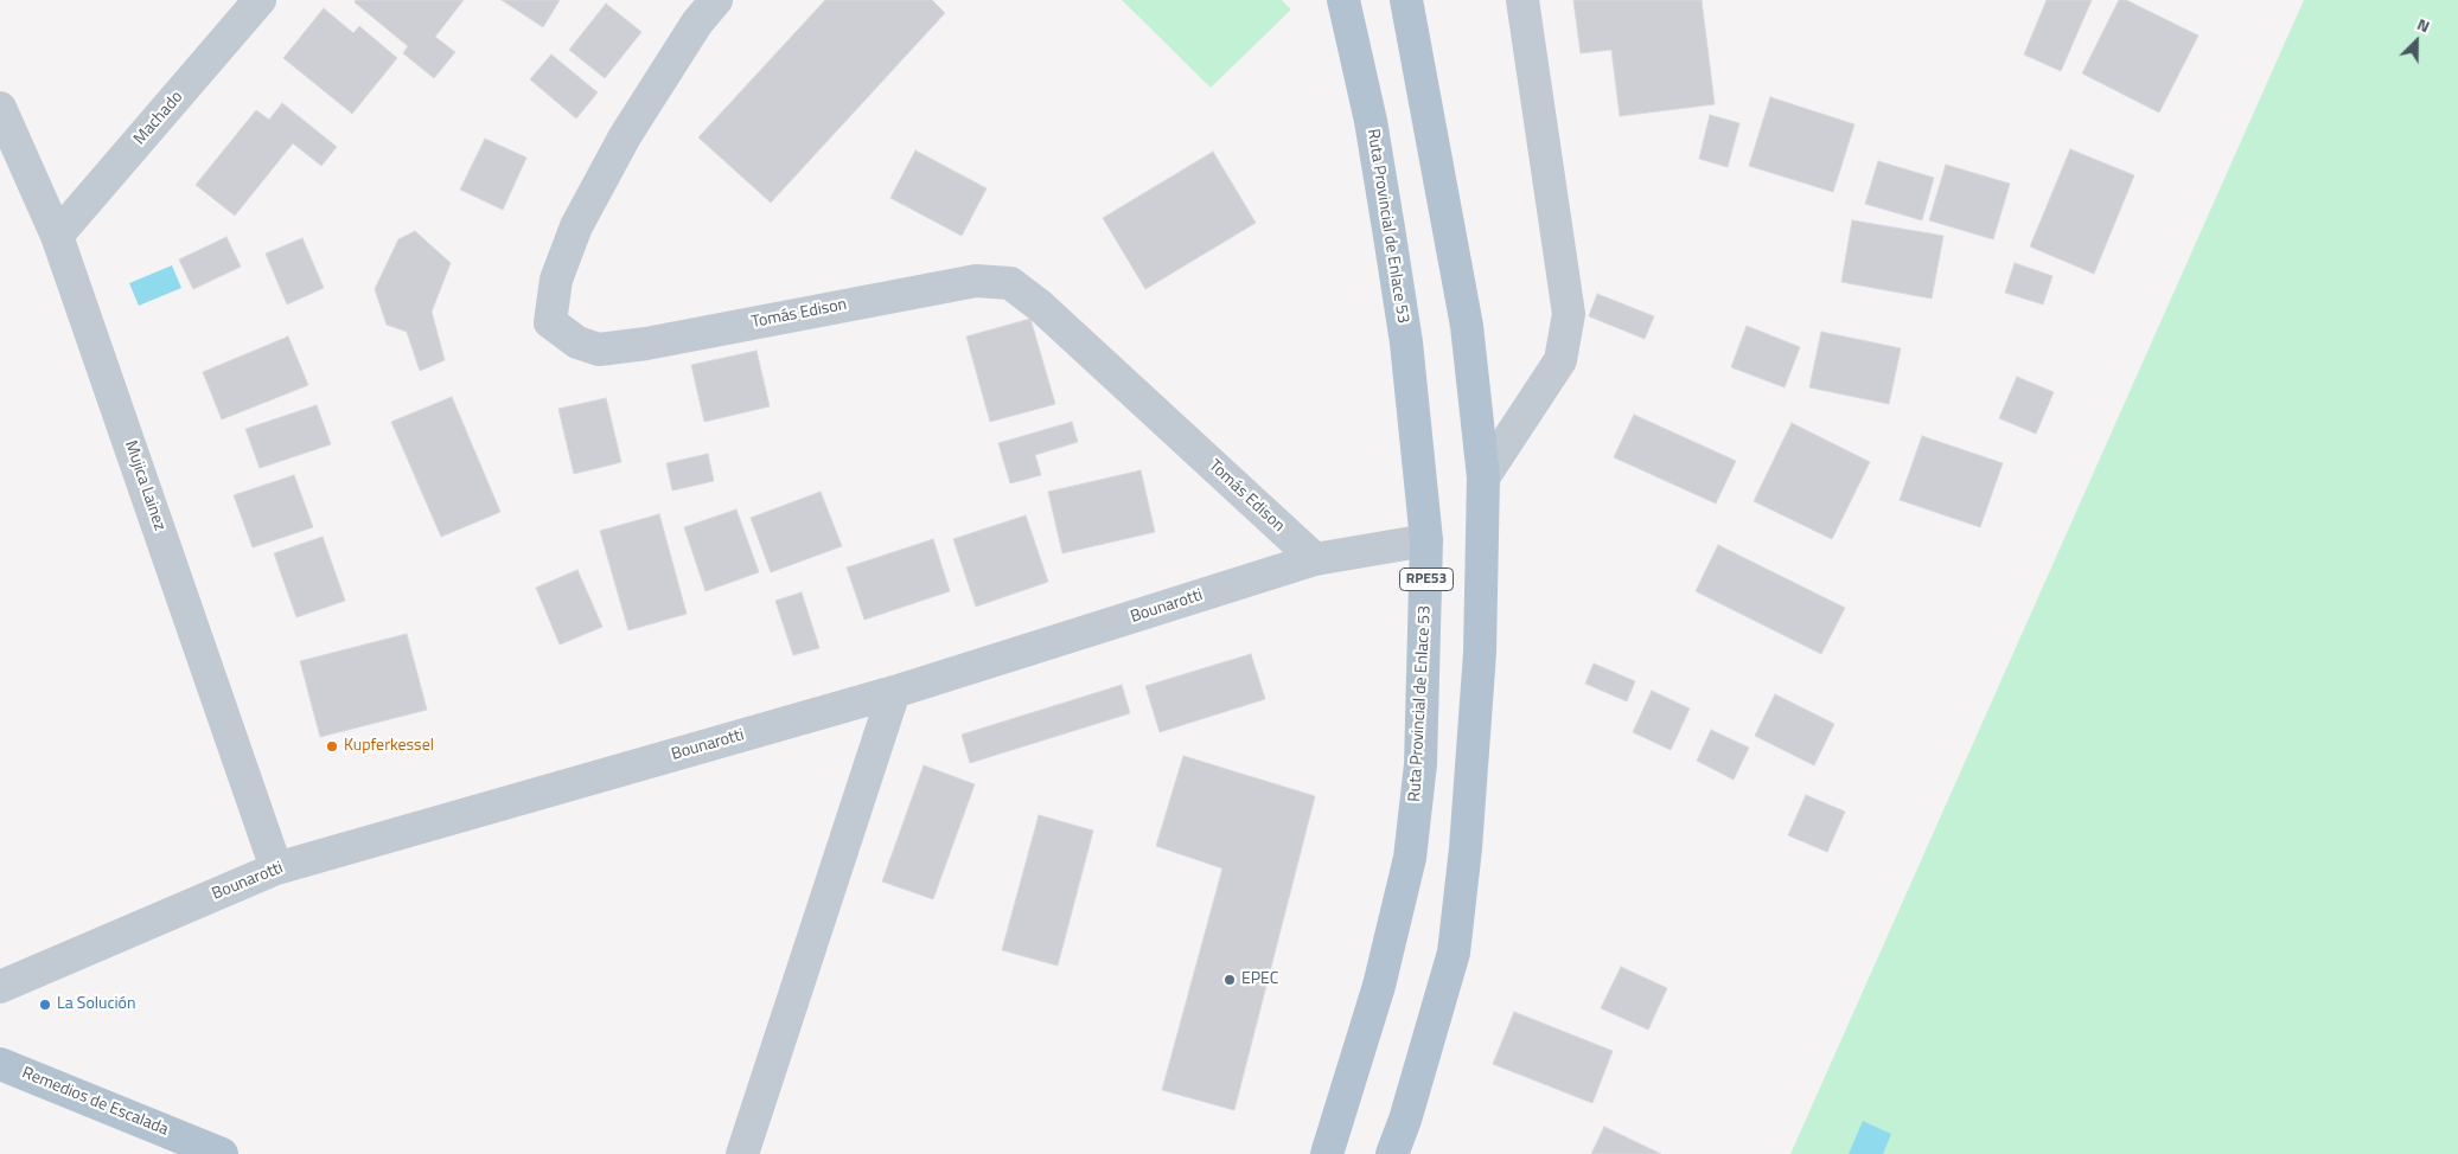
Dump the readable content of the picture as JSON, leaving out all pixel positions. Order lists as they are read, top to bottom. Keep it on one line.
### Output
{"streets":{"main road":["Ruta Provincial de Enlace 53","RPE53","Remedios de Escalada"],"street":["Machado","Tomás Edison","Mujica Lainez","Bounarotti"]},"crossings":[["Machado","Mujica Lainez"],["Ruta Provincial de Enlace 53","Bounarotti"],["Tomás Edison","Bounarotti"],["Mujica Lainez","Bounarotti"]],"places":["Kupferkessel","EPEC","La Solución"],"north":"top right"}
